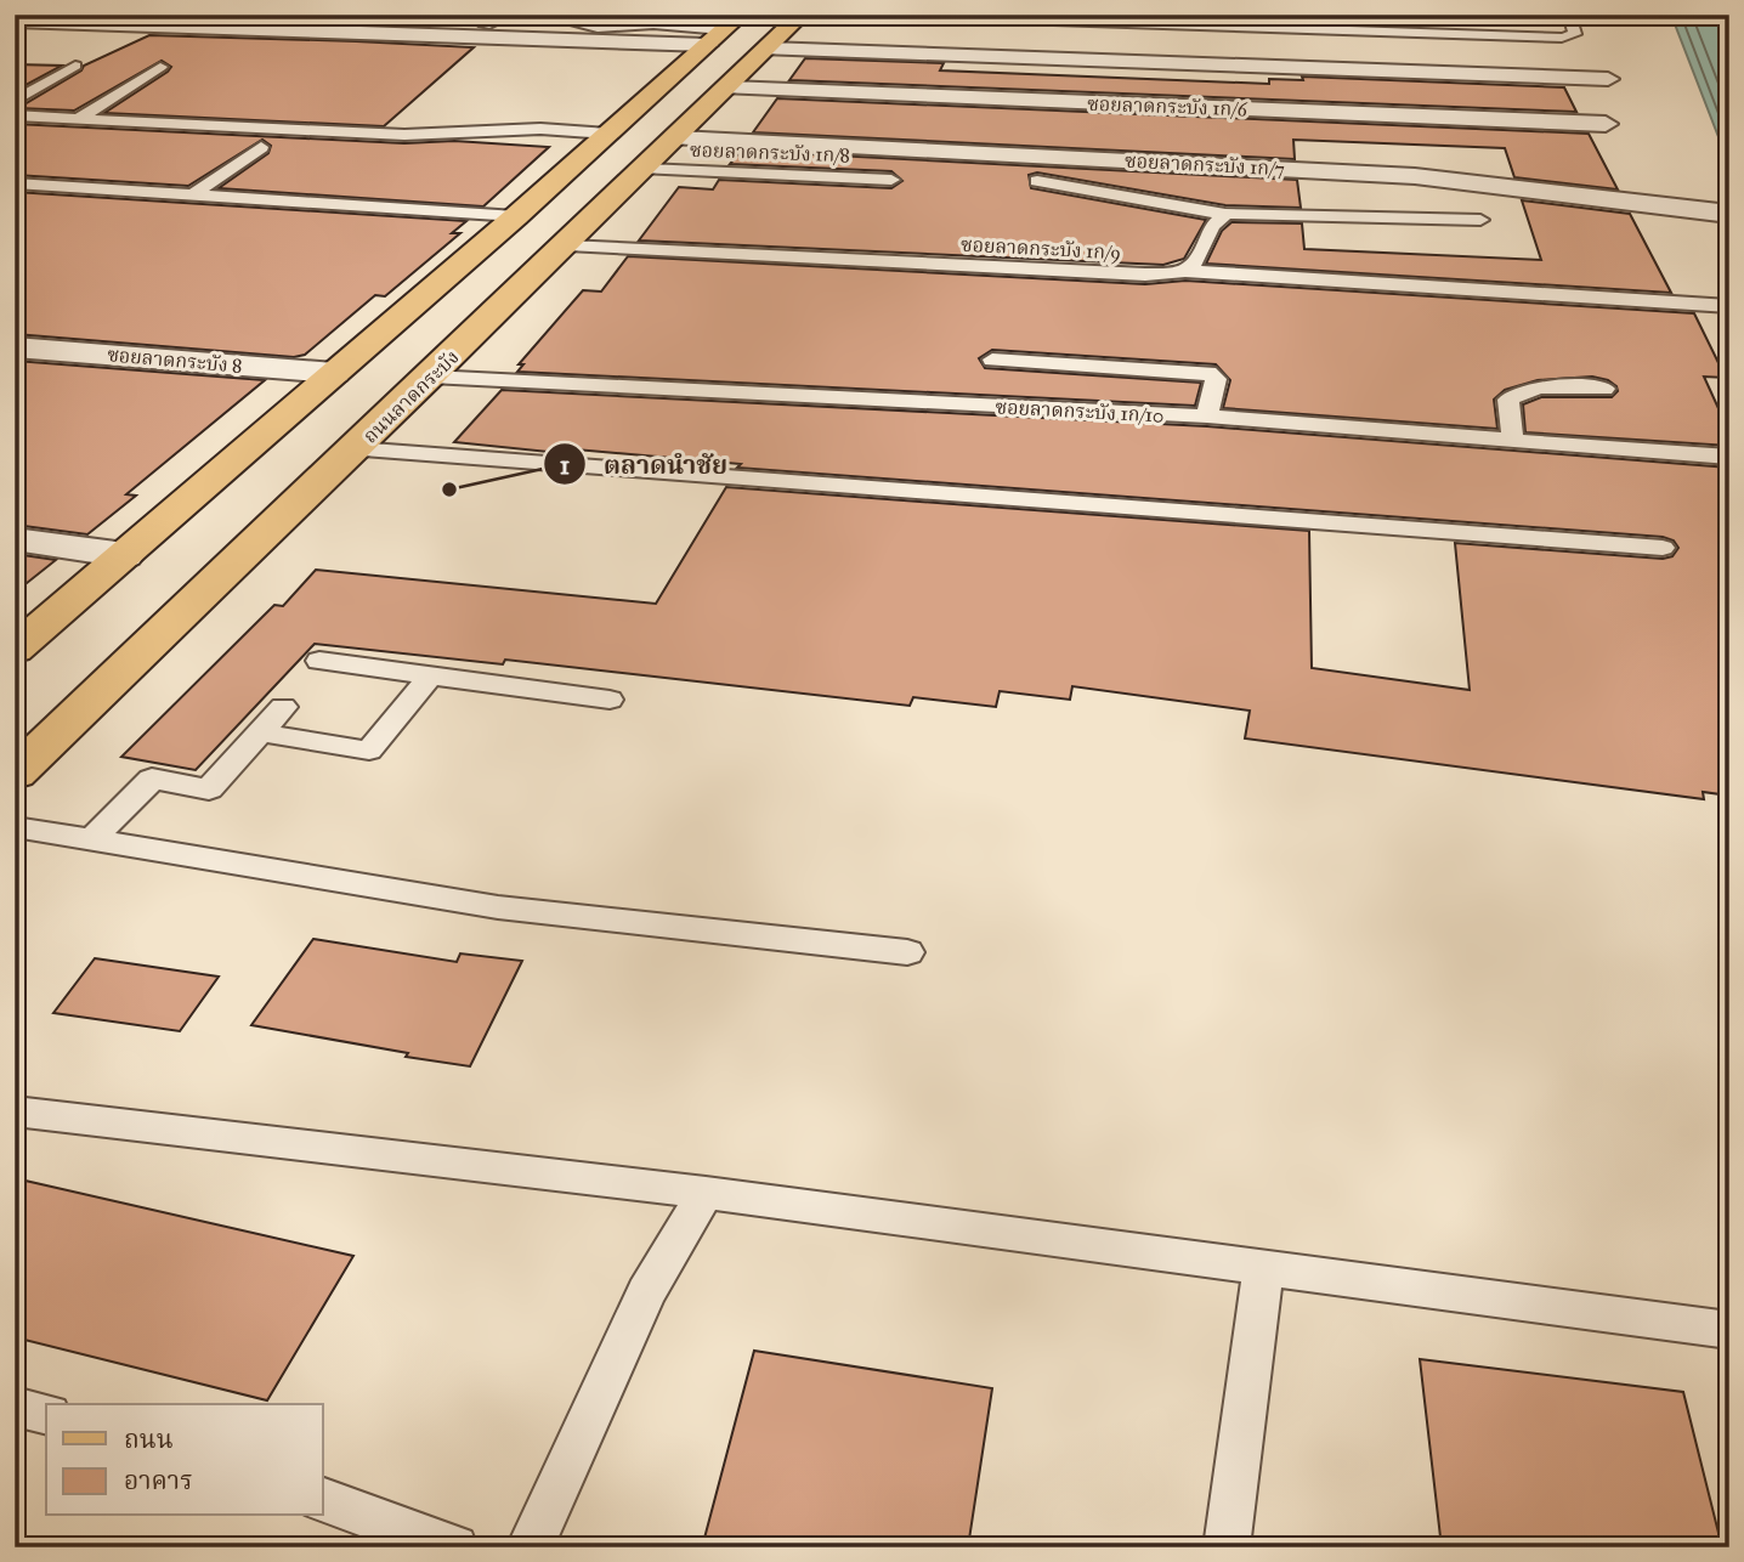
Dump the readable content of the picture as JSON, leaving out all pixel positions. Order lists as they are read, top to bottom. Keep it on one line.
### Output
{"streets":{"main road":["ถนนลาดกระบัง"],"street":["ซอยลาดกระบัง 1ก/6","ซอยลาดกระบัง 1ก/7","ซอยลาดกระบัง 8"],"lane":["ซอยลาดกระบัง 1ก/8","ซอยลาดกระบัง 1ก/9","ซอยลาดกระบัง 1ก/10"]},"crossings":[["ซอยลาดกระบัง 1ก/6","ถนนลาดกระบัง"],["ซอยลาดกระบัง 1ก/8","ถนนลาดกระบัง"],["ซอยลาดกระบัง 1ก/7","ถนนลาดกระบัง"],["ซอยลาดกระบัง 1ก/9","ถนนลาดกระบัง"],["ถนนลาดกระบัง","ซอยลาดกระบัง 1ก/10"]],"places":["ตลาดนำชัย"],"legend":["ถนน","อาคาร"]}
